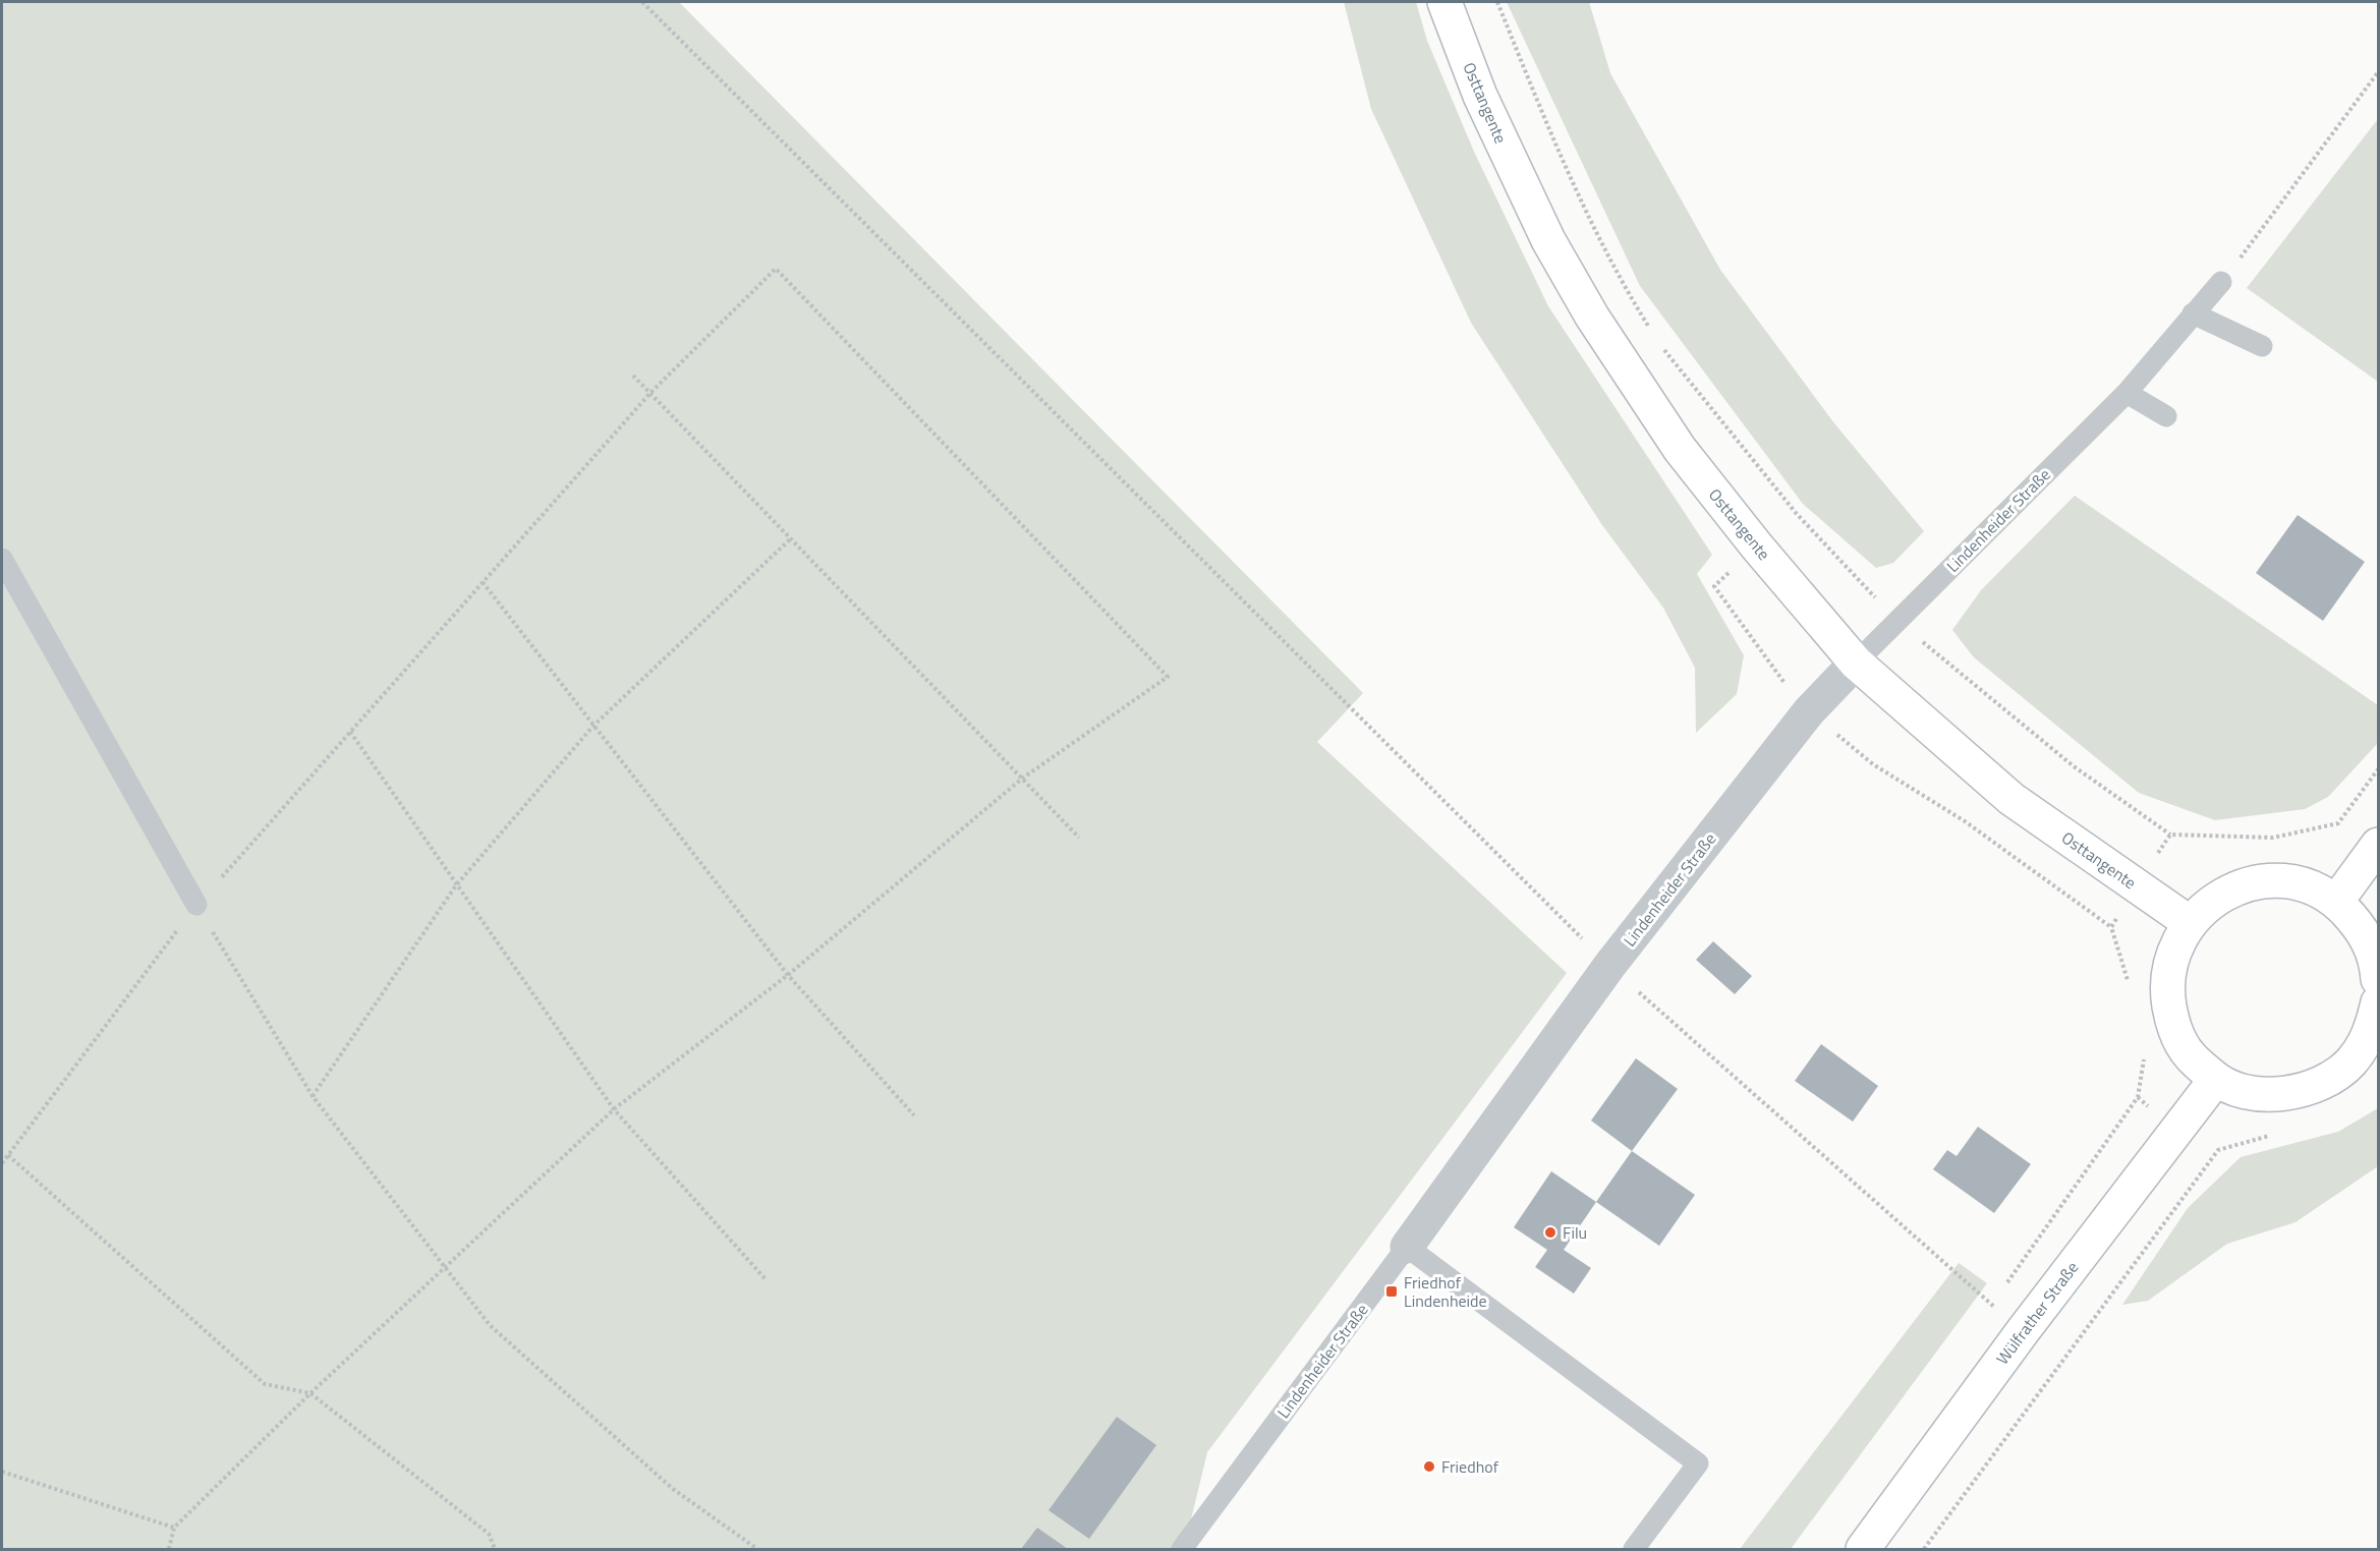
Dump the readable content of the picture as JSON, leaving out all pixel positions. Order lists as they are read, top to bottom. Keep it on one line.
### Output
{"streets":{"main road":["Osttangente","Wülfrather Straße"],"street":["Lindenheider Straße"]},"crossings":[["Osttangente","Lindenheider Straße"]],"places":{"other":["Filu","Friedhof"],"transit":["Friedhof Lindenheide"]}}
